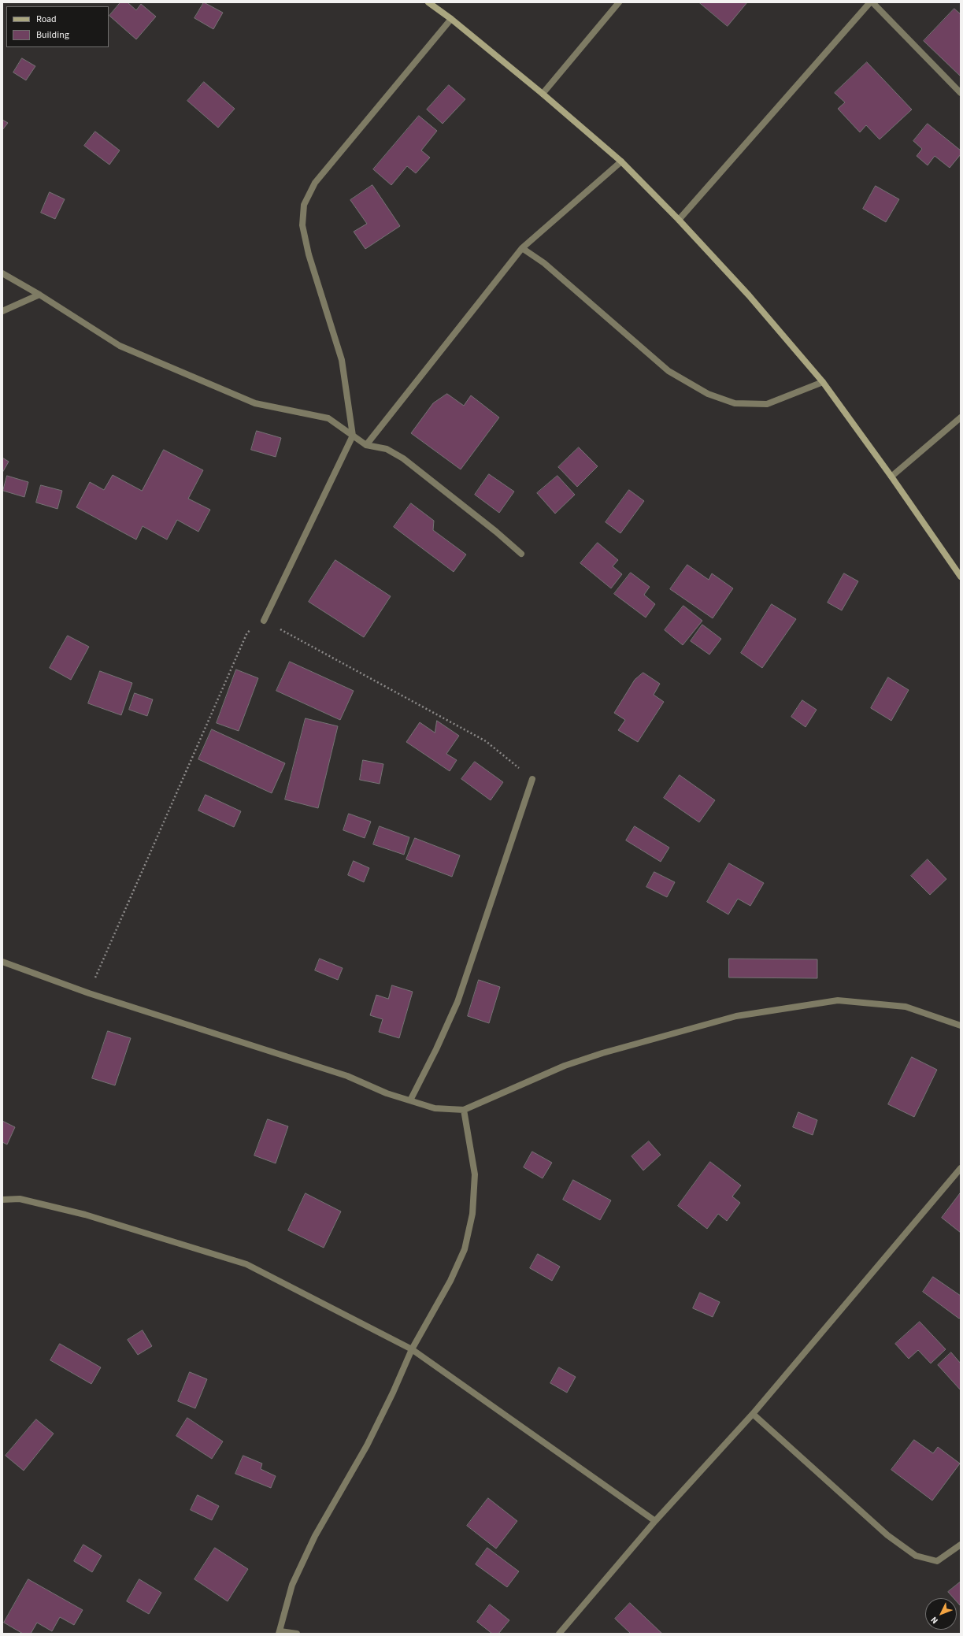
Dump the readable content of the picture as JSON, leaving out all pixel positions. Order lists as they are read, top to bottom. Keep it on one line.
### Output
{"legend":["Road","Building"],"north":"bottom left"}
